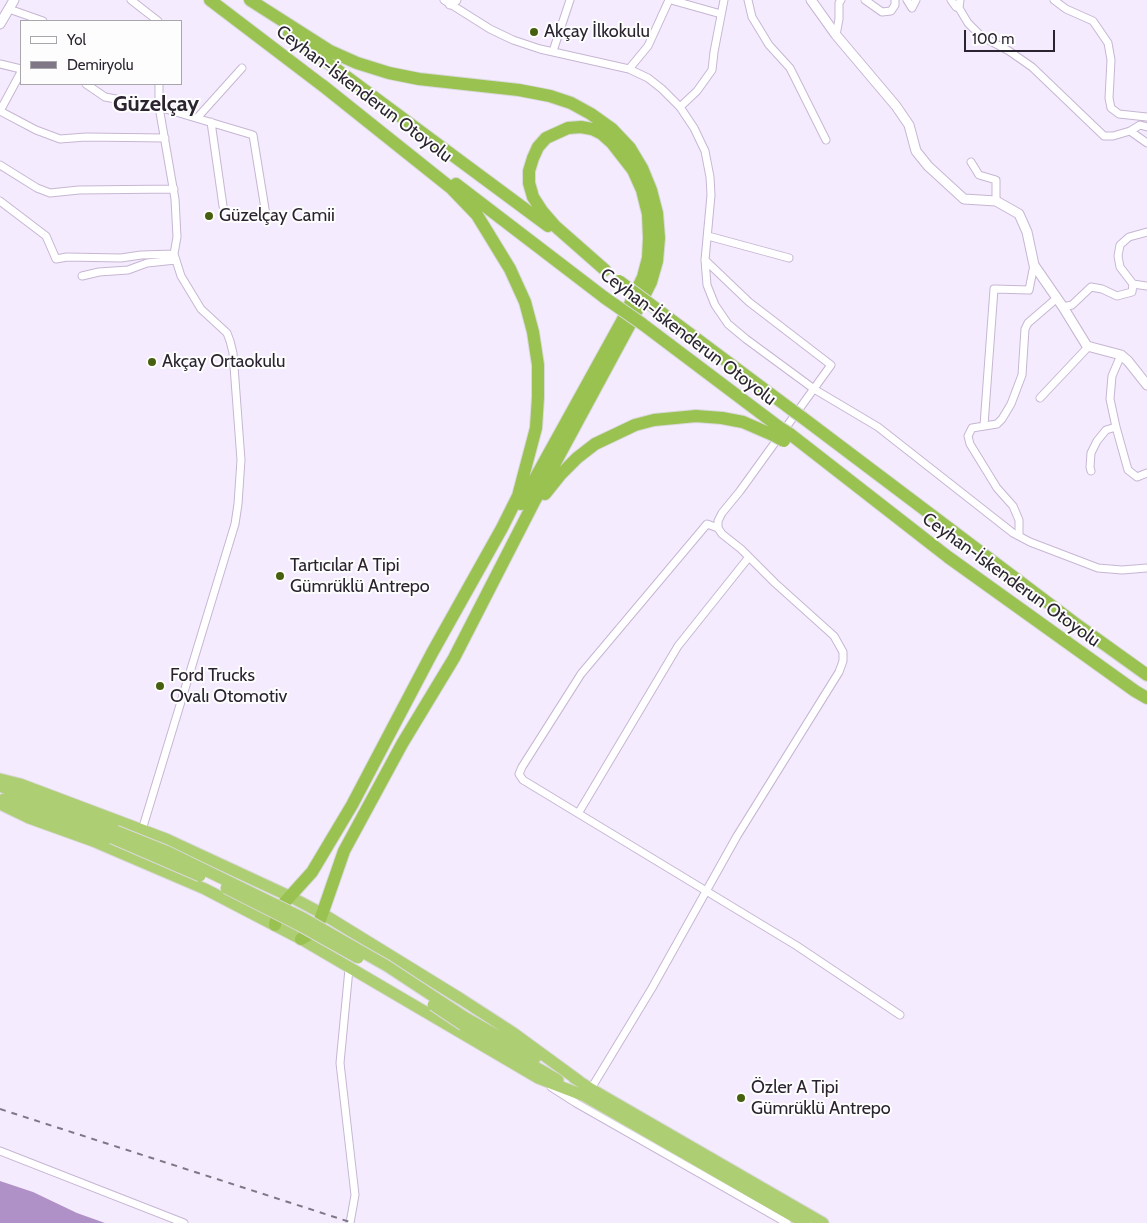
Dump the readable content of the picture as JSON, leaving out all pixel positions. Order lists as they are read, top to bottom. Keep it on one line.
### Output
{"streets":{"highway":["Ceyhan-İskenderun Otoyolu"]},"districts":["Güzelçay"],"places":["Akçay İlkokulu","Güzelçay Camii","Akçay Ortaokulu","Tartıcılar A Tipi Gümrüklü Antrepo","Ford Trucks Ovalı Otomotiv","Özler A Tipi Gümrüklü Antrepo"],"legend":["Yol","Demiryolu"],"scale_bar":"100 m"}
